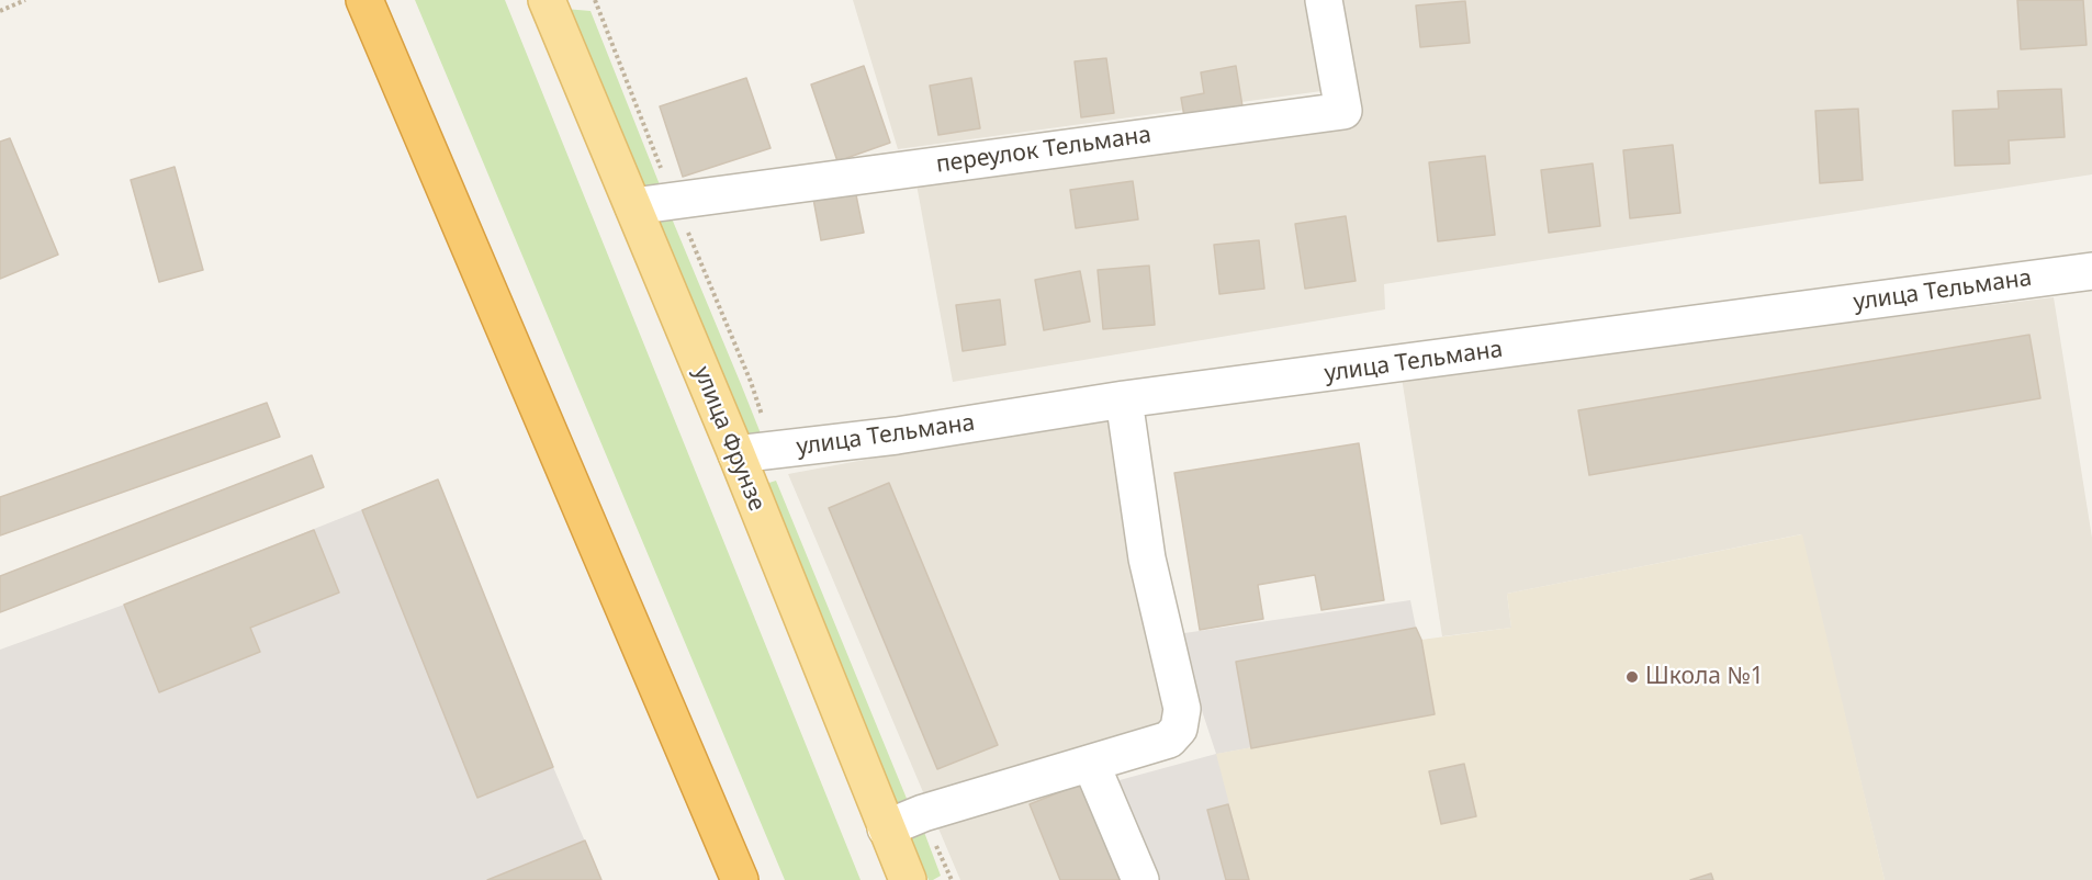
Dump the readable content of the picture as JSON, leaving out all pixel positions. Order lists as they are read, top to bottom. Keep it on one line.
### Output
{"streets":{"main road":["улица Фрунзе"],"street":["переулок Тельмана","улица Тельмана"]},"crossings":[["переулок Тельмана","улица Фрунзе"],["улица Тельмана","улица Фрунзе"]],"places":["Школа №1"]}
